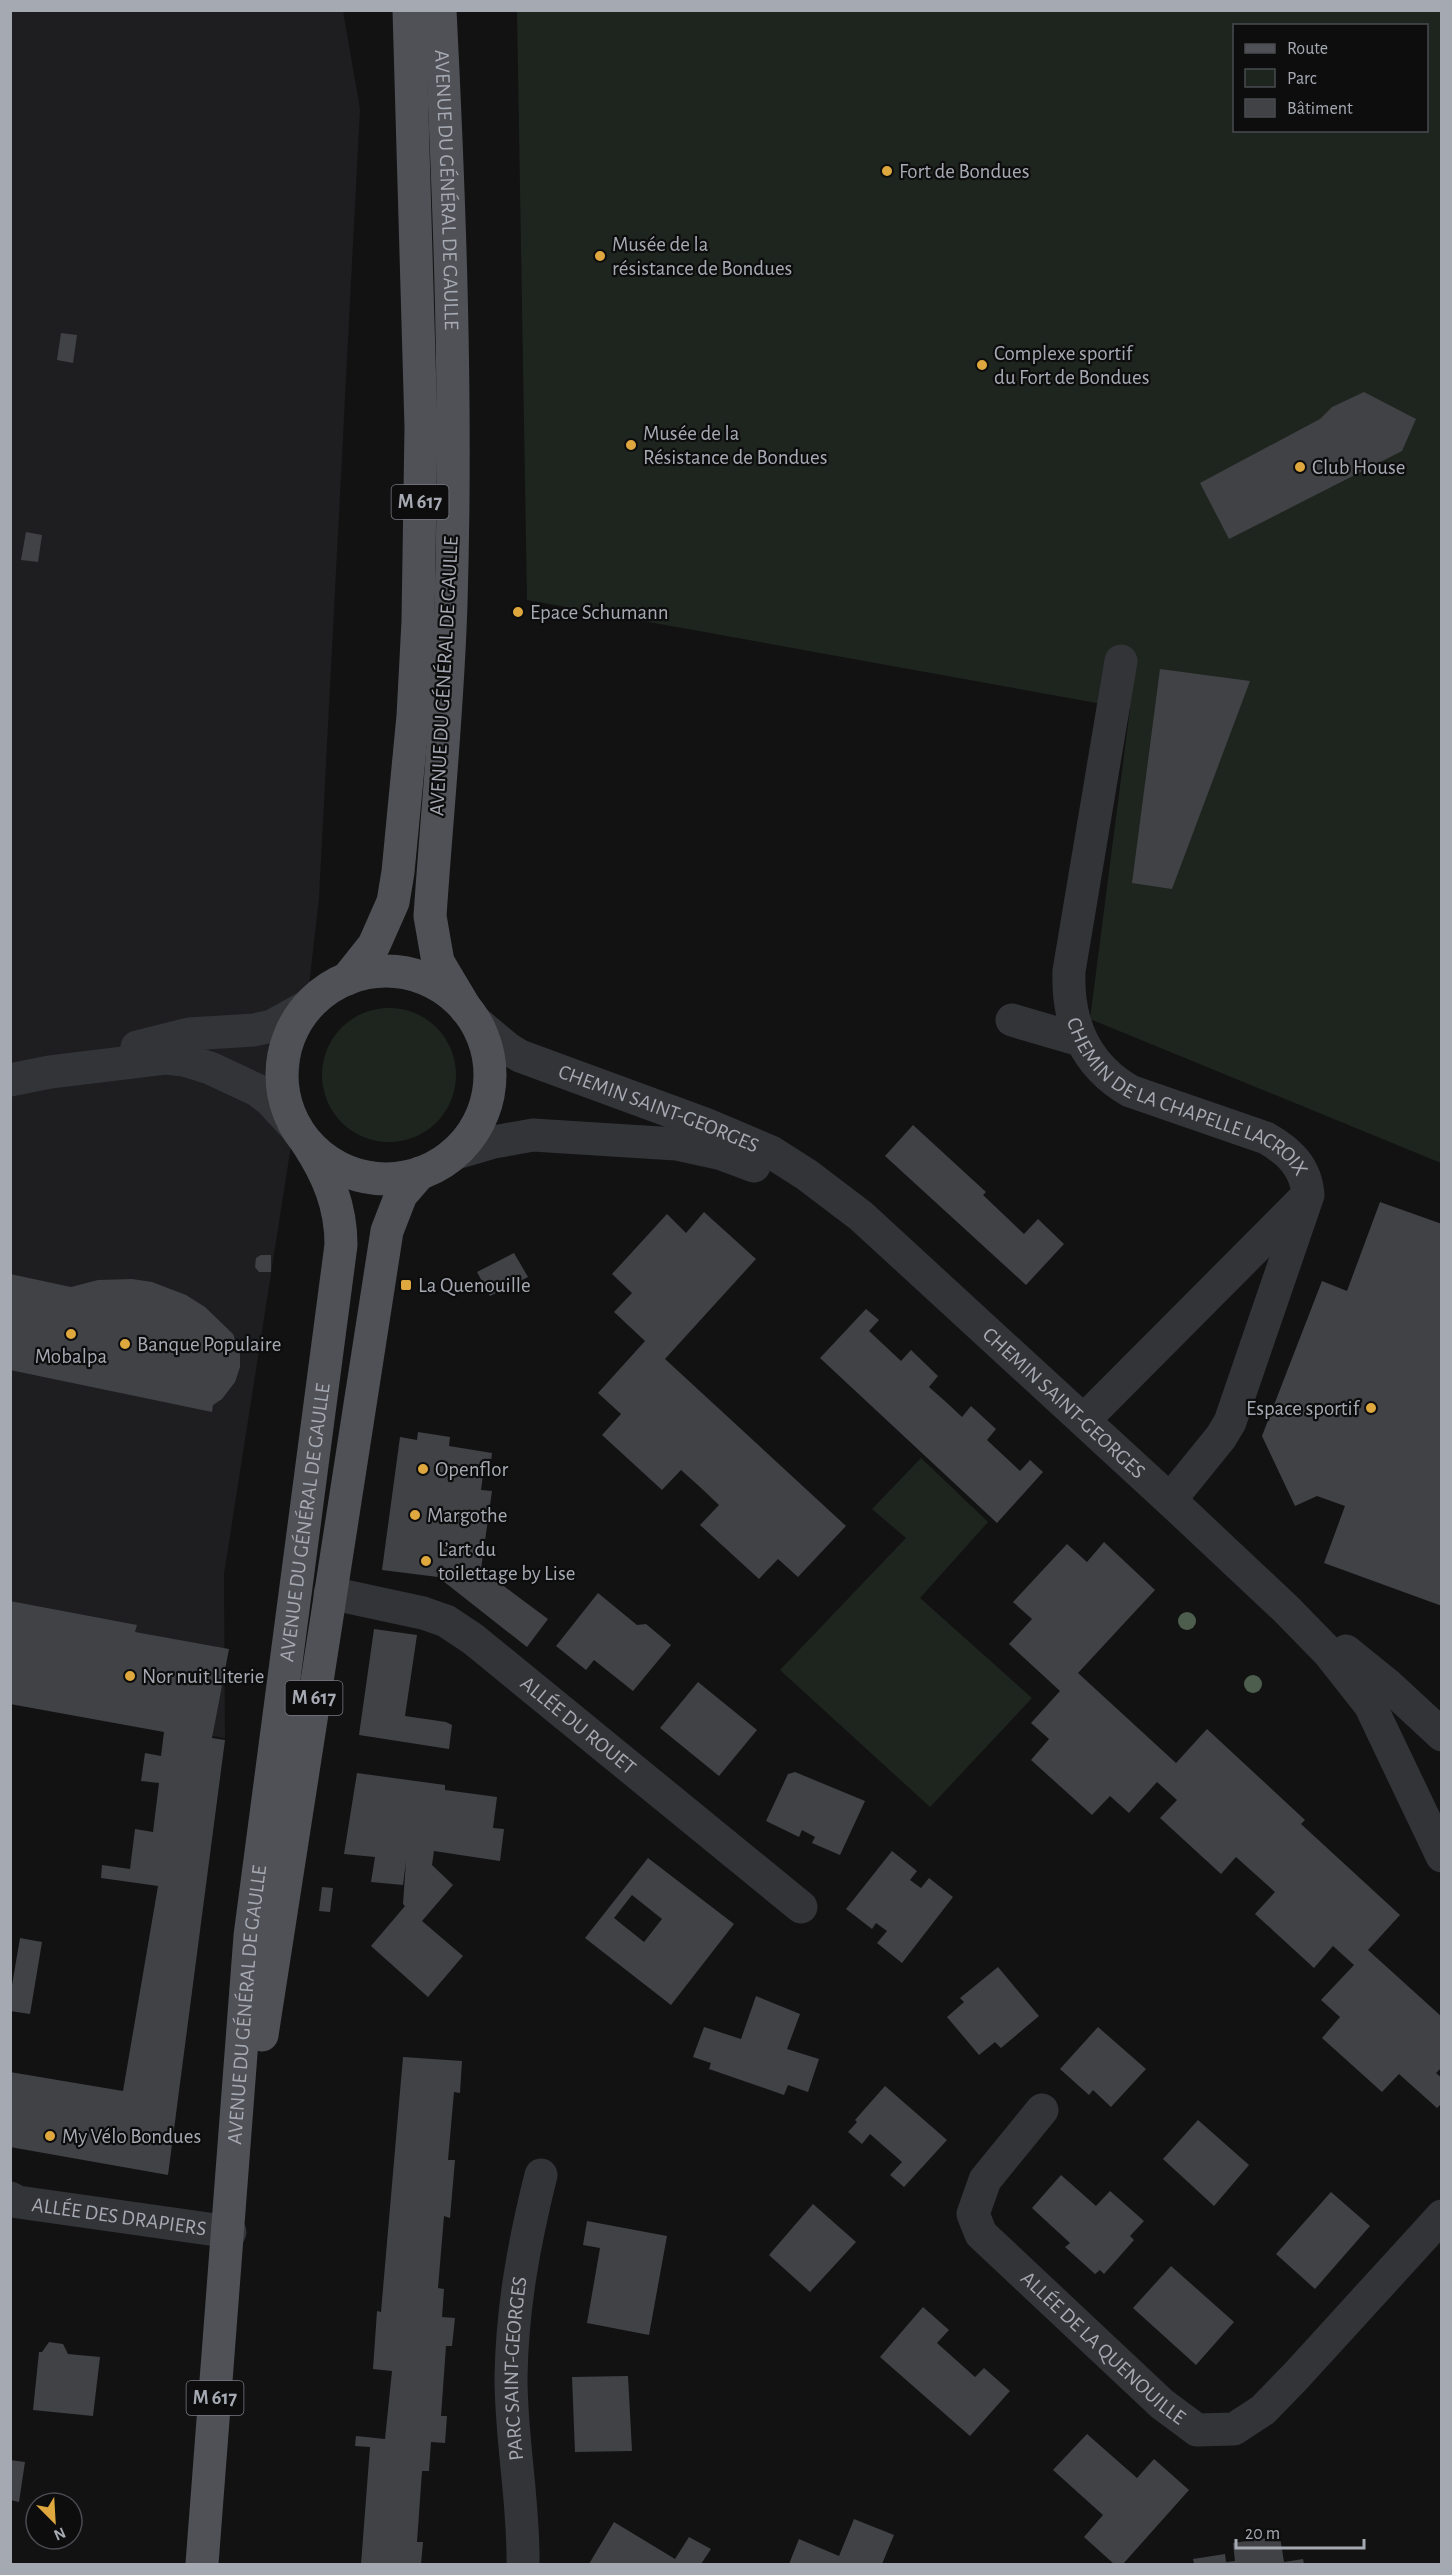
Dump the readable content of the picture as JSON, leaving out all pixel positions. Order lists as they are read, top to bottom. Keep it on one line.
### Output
{"streets":{"main road":["AVENUE DU GÉNÉRAL DE GAULLE","M 617"],"street":["CHEMIN DE LA CHAPELLE LACROIX","CHEMIN SAINT-GEORGES","ALLÉE DU ROUET","ALLÉE DES DRAPIERS","ALLÉE DE LA QUENOUILLE","PARC SAINT-GEORGES"]},"crossings":[["AVENUE DU GÉNÉRAL DE GAULLE","CHEMIN SAINT-GEORGES"],["AVENUE DU GÉNÉRAL DE GAULLE","ALLÉE DU ROUET"],["AVENUE DU GÉNÉRAL DE GAULLE","ALLÉE DES DRAPIERS"],["CHEMIN DE LA CHAPELLE LACROIX","CHEMIN SAINT-GEORGES"]],"places":{"other":["Fort de Bondues","Musée de la résistance de Bondues","Complexe sportif du Fort de Bondues","Musée de la Résistance de Bondues","Club House","Epace Schumann","Mobalpa","Banque Populaire","Espace sportif","Openflor","Margothe","L’art du toilettage by Lise","Nor nuit Literie","My Vélo Bondues"],"transit":["La Quenouille"]},"legend":["Route","Parc","Bâtiment"],"scale_bar":"20 m","north":"bottom right"}
